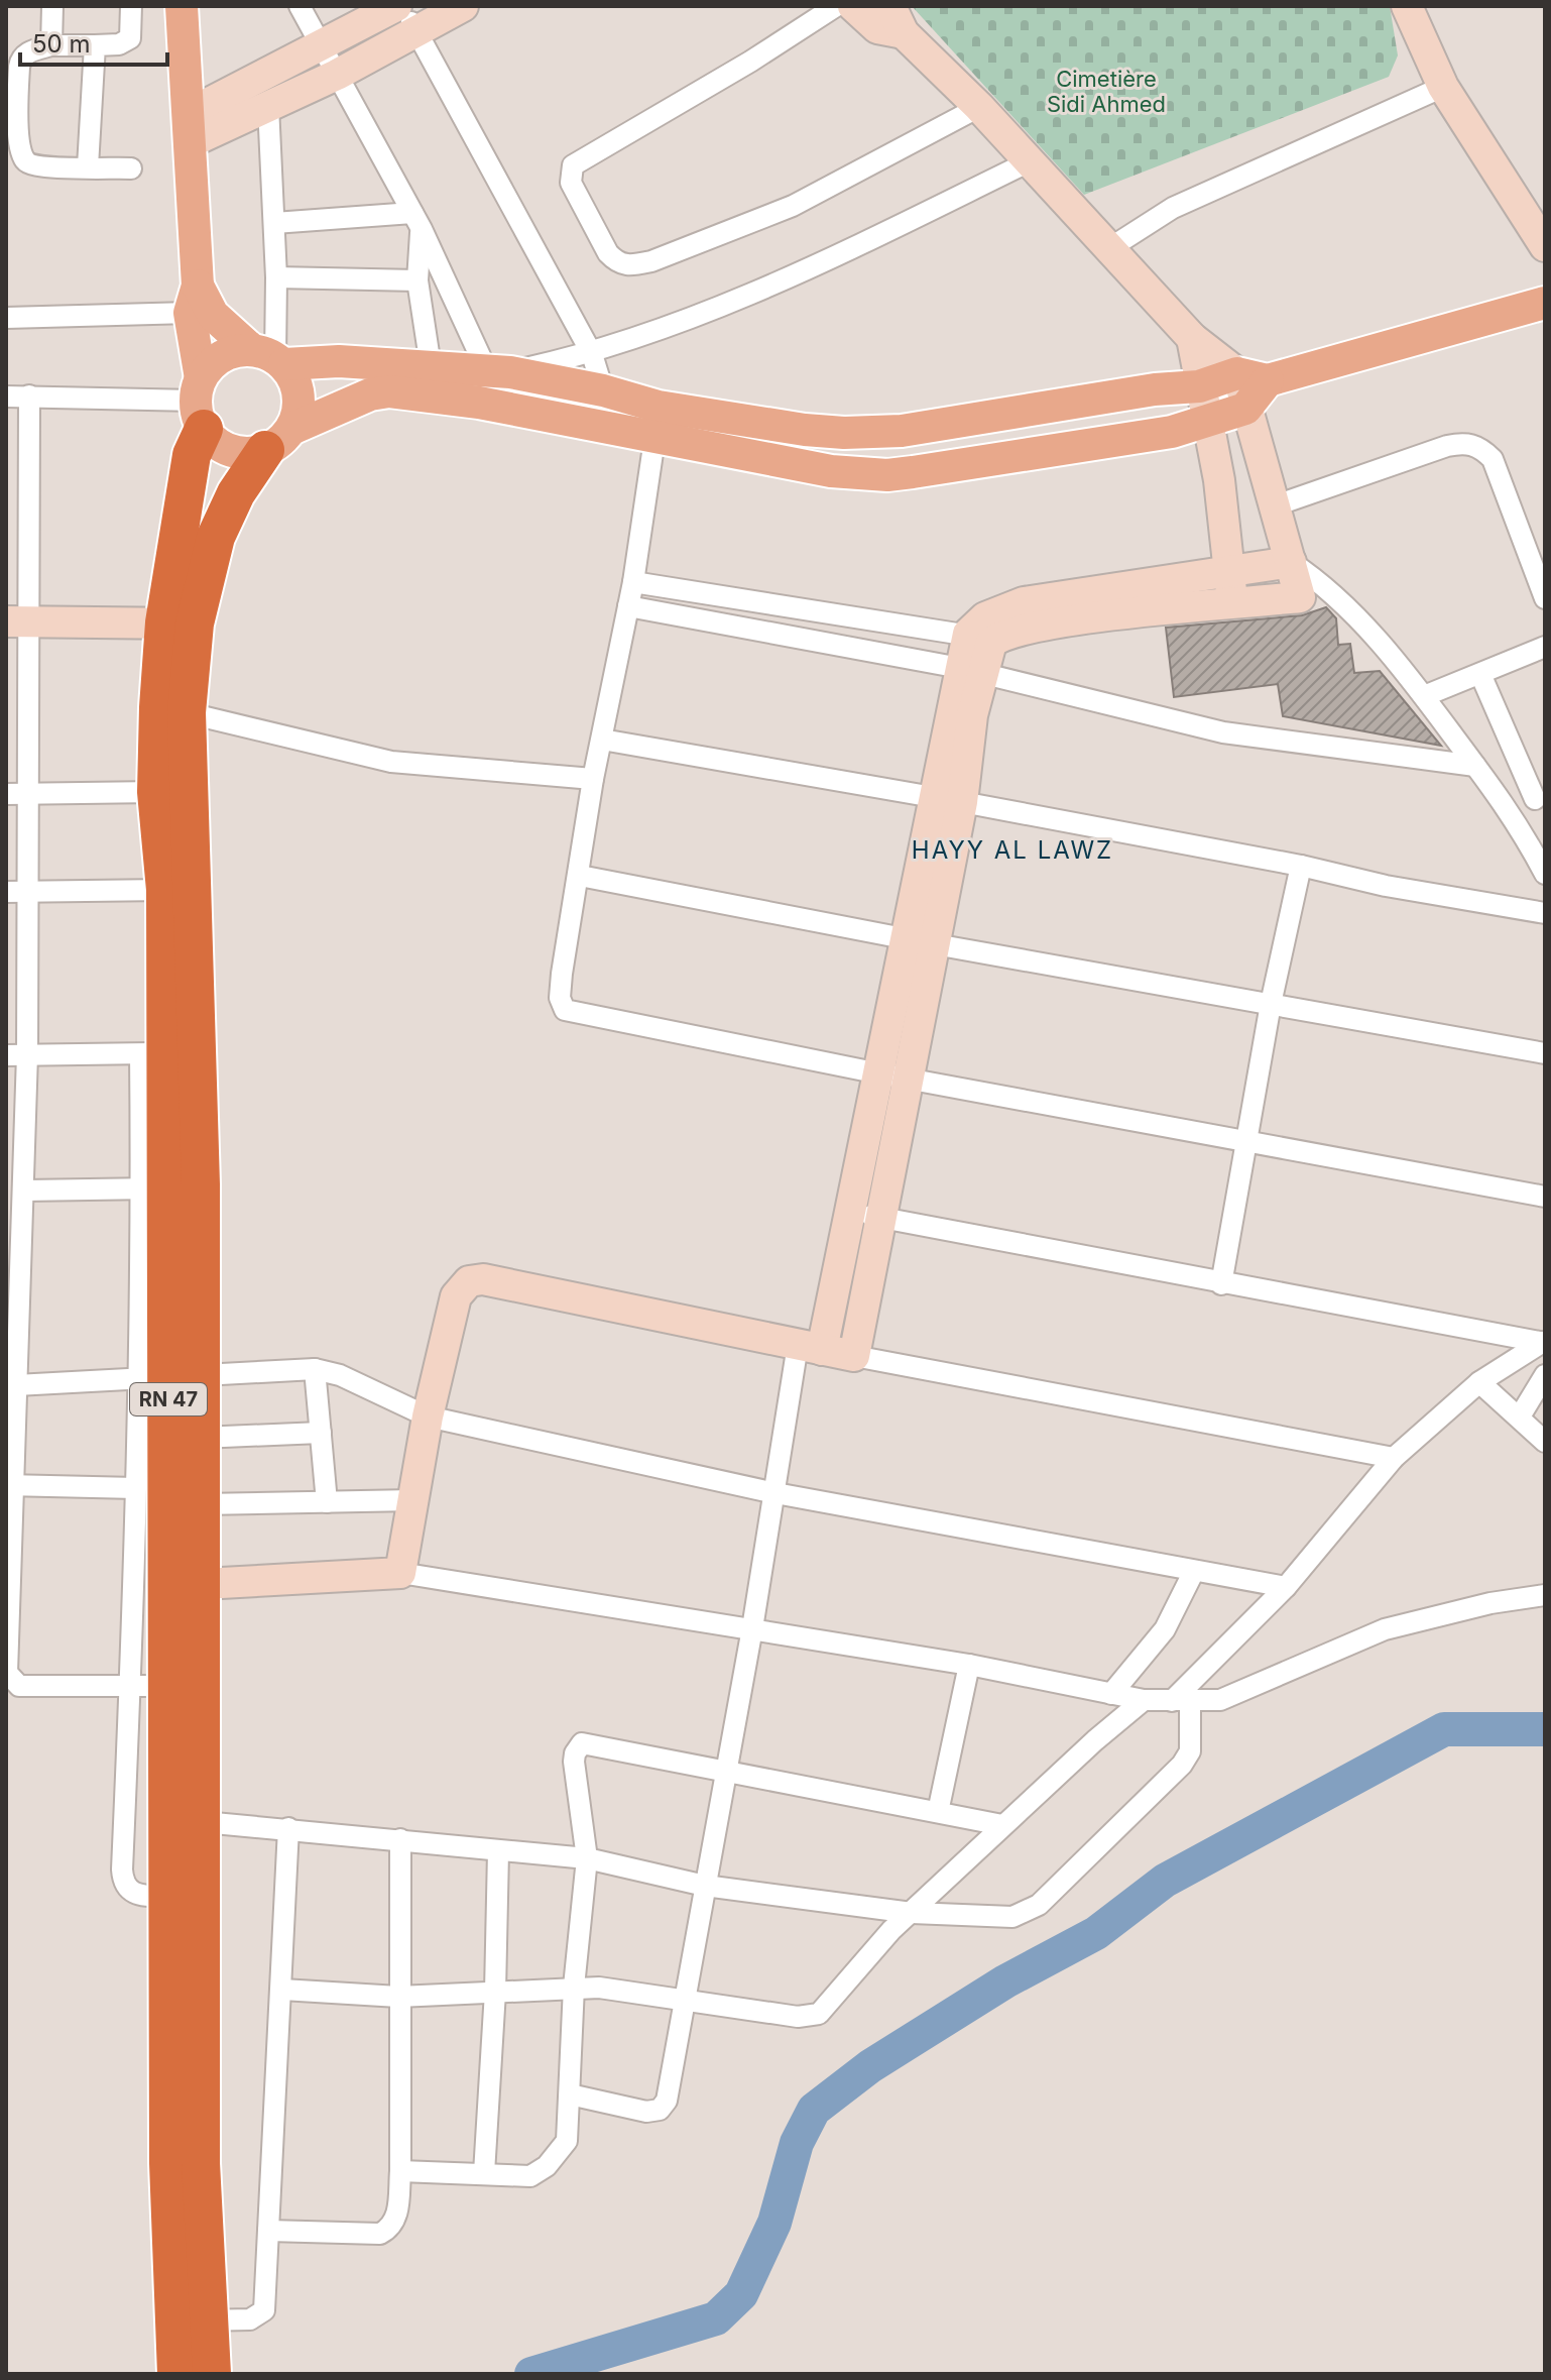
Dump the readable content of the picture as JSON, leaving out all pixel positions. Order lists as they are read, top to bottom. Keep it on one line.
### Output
{"streets":{"highway":["RN 47"]},"districts":["HAYY AL LAWZ"],"parks":["Cimetière Sidi Ahmed"],"scale_bar":"50 m"}
